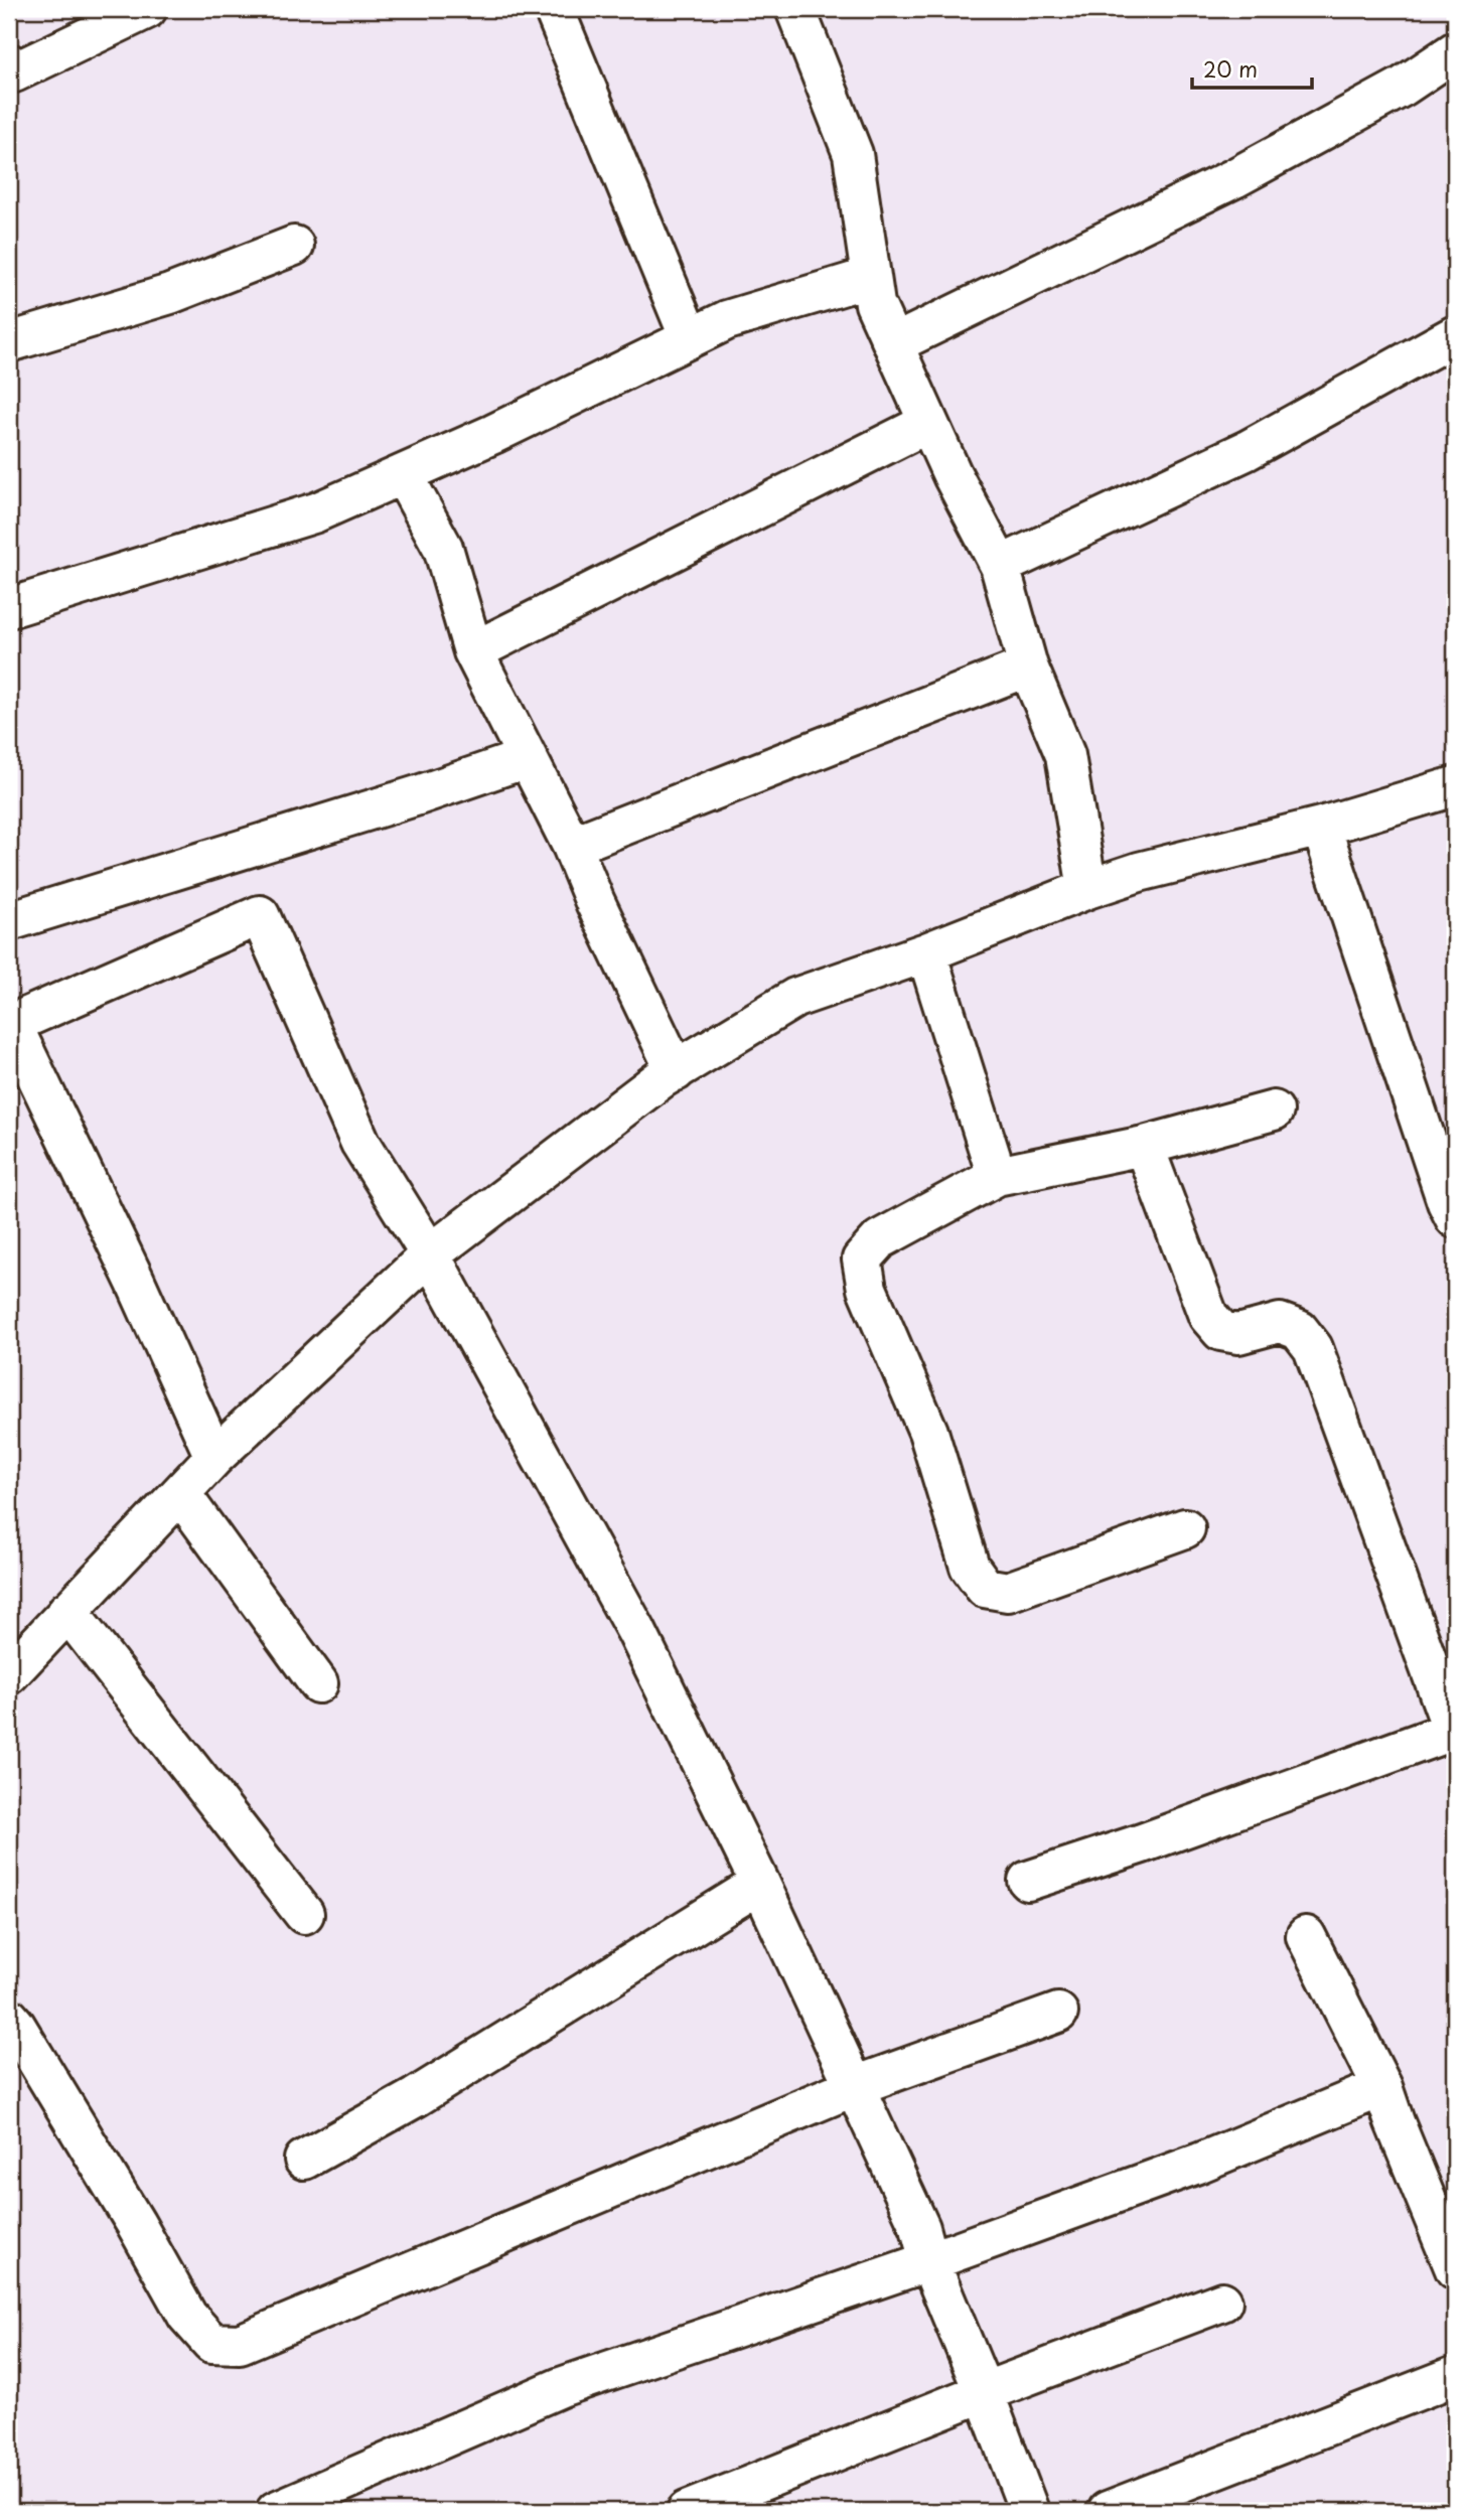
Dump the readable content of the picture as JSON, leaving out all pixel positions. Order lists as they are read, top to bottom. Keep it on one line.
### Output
{"scale_bar":"20 m"}
